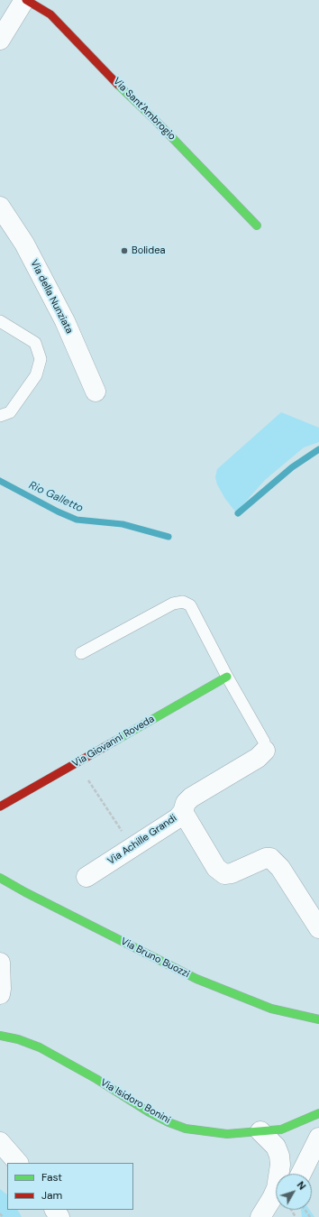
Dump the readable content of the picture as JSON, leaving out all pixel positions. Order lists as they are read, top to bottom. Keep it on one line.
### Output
{"streets":{"street":["Via Sant'Ambrogio","Via della Nunziata","Via Giovanni Roveda","Via Achille Grandi","Via Bruno Buozzi","Via Isidoro Bonini"]},"water":["Rio Galletto"],"places":["Bolidea"],"legend":["Fast","Jam"],"north":"top right"}
